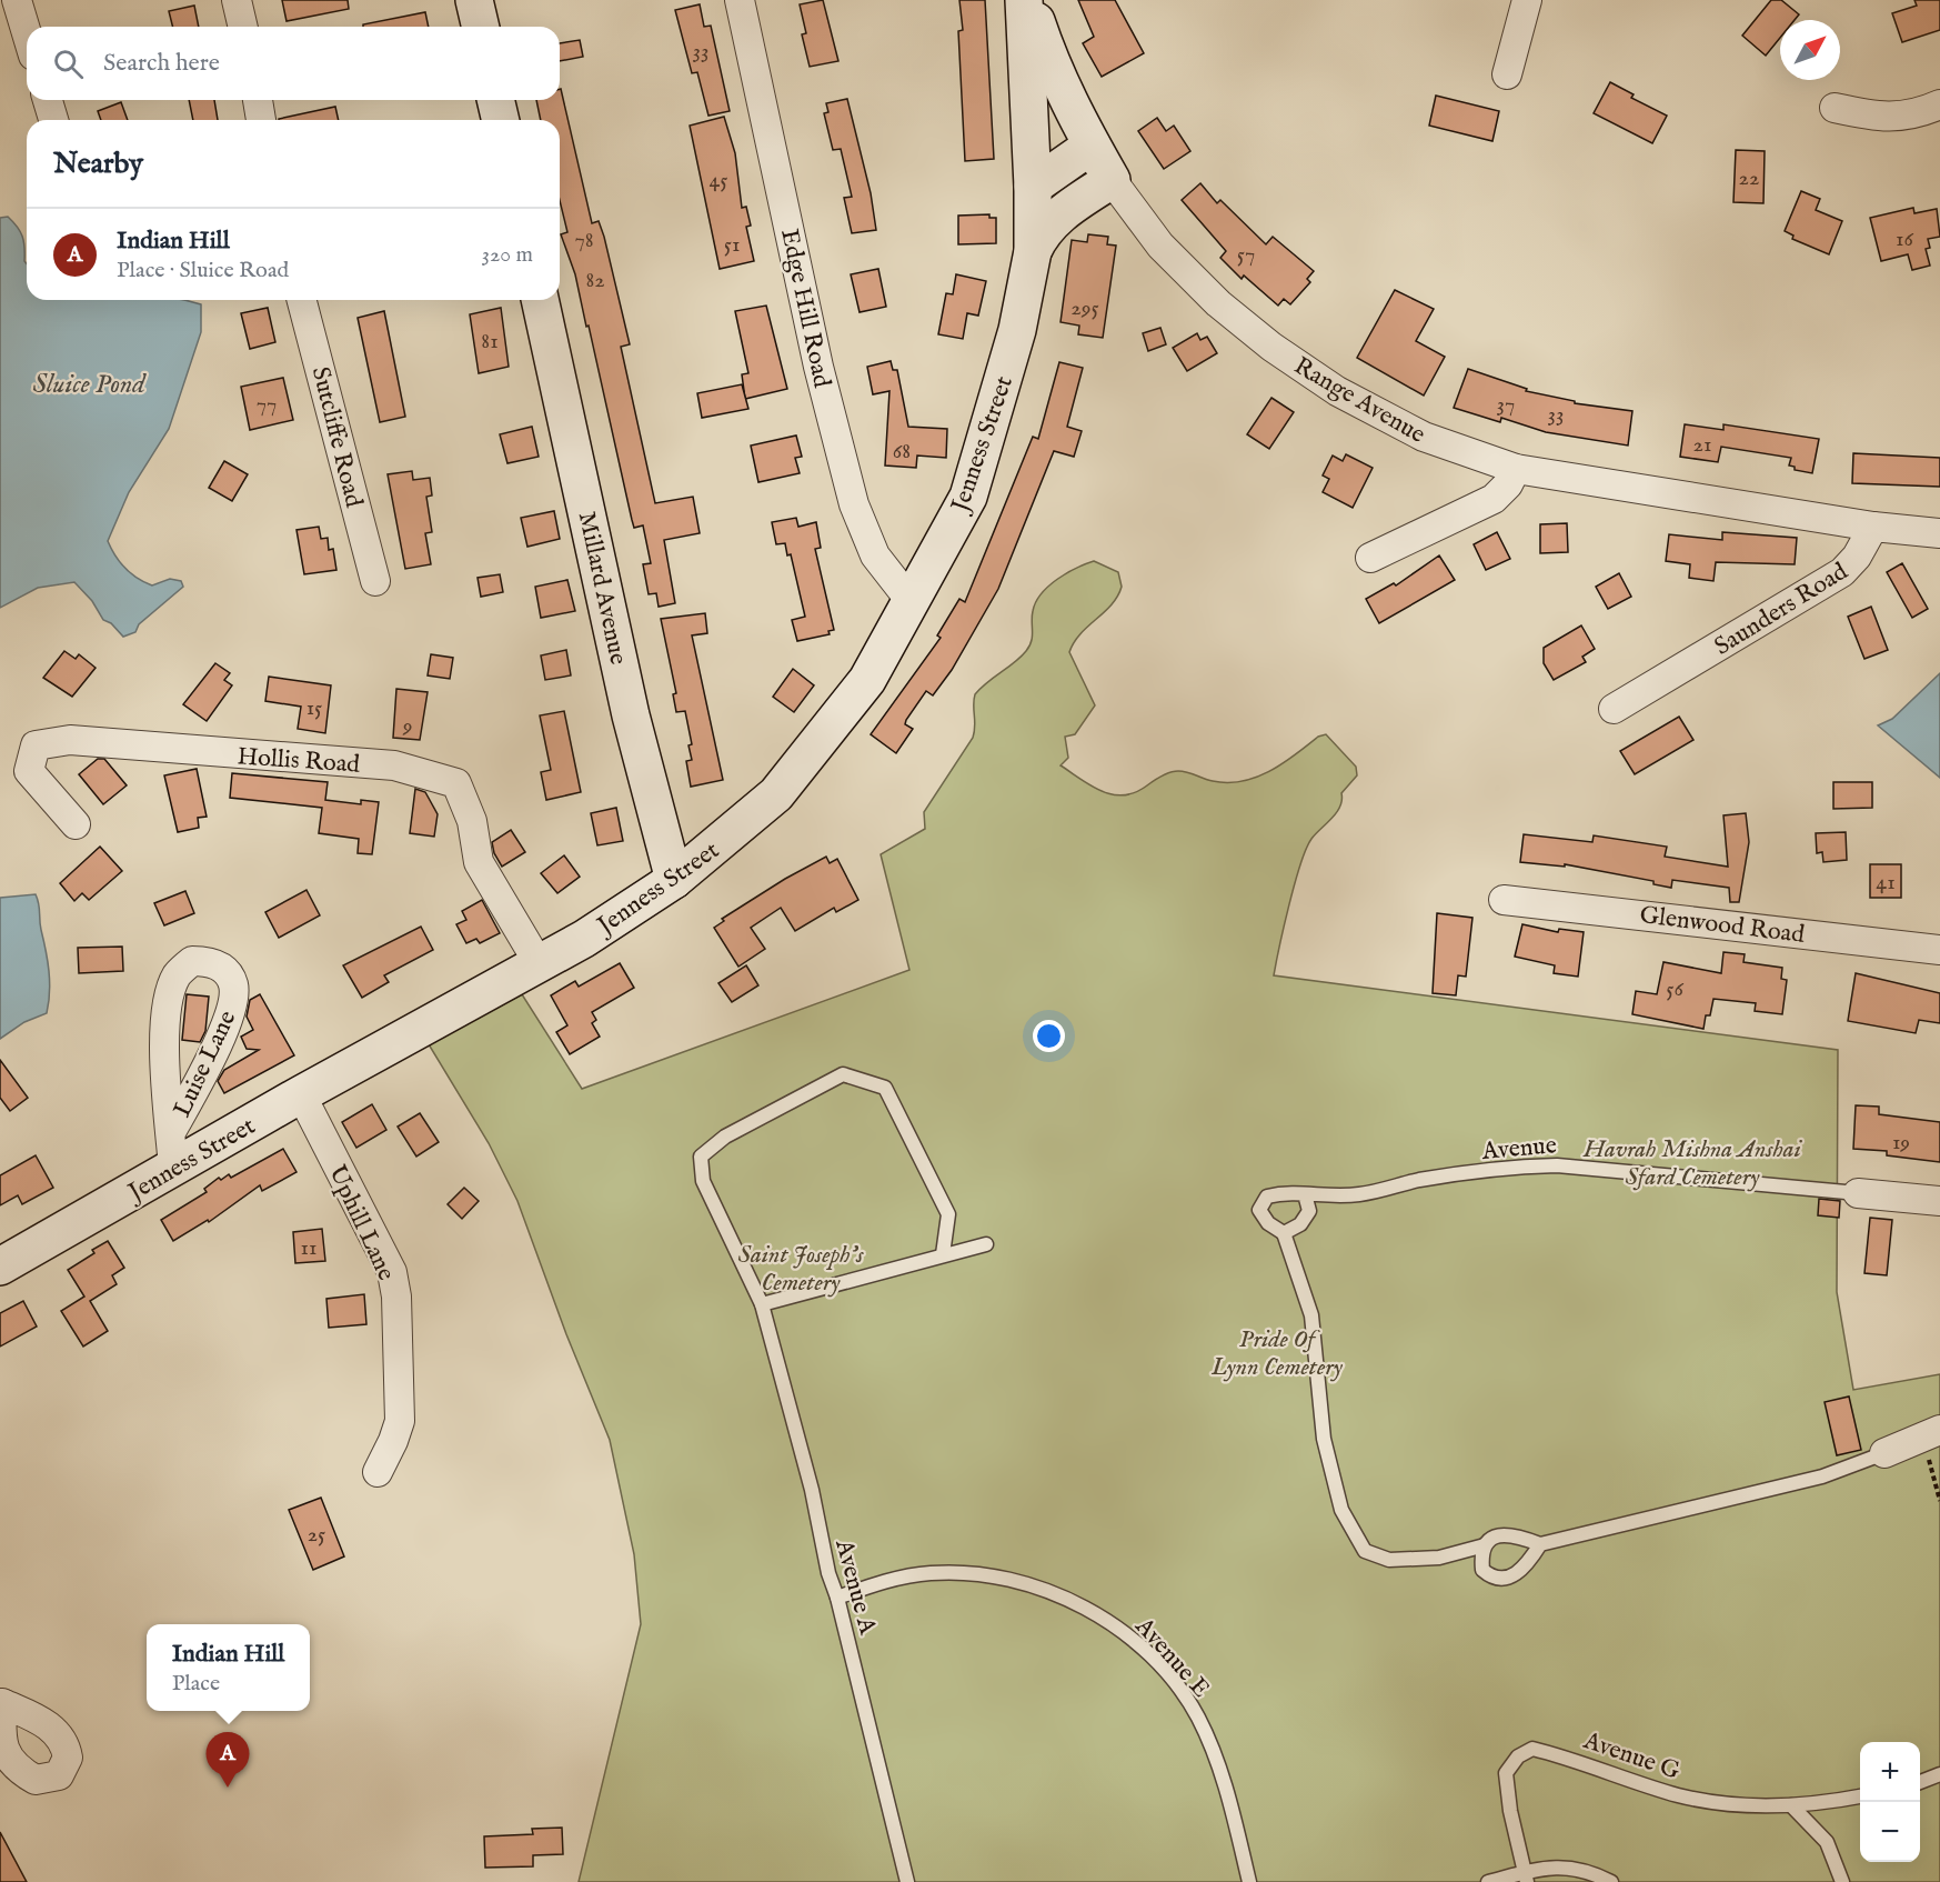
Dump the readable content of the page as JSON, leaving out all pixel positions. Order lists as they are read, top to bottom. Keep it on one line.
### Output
{"streets":{"street":["Edge Hill Road","Range Avenue","Sutcliffe Road","Jenness Street","Millard Avenue","Saunders Road","Hollis Road","Glenwood Road","Luise Lane","Uphill Lane"],"lane":["Avenue","Avenue A","Avenue E","Avenue G"]},"crossings":[["Edge Hill Road","Jenness Street"],["Range Avenue","Jenness Street"],["Range Avenue","Saunders Road"],["Jenness Street","Millard Avenue"],["Jenness Street","Hollis Road"],["Jenness Street","Luise Lane"],["Jenness Street","Uphill Lane"],["Avenue A","Avenue E"]],"water":["Sluice Pond"],"parks":["Havrah Mishna Anshai Sfard Cemetery","Saint Joseph's Cemetery","Pride Of Lynn Cemetery"],"house_numbers":["33","22","45","16","78","51","57","82","295","81","77","37","33","21","68","15","9","41","56","19","11","25"],"north":"top right","page":{"search":"Search here","heading":"Nearby","list":[{"mark":"A","name":"Indian Hill","note":"Place · Sluice Road","value":"320 m"}],"popup":["Indian Hill","Place"],"pins":"A","map_buttons":["+","−"]}}
